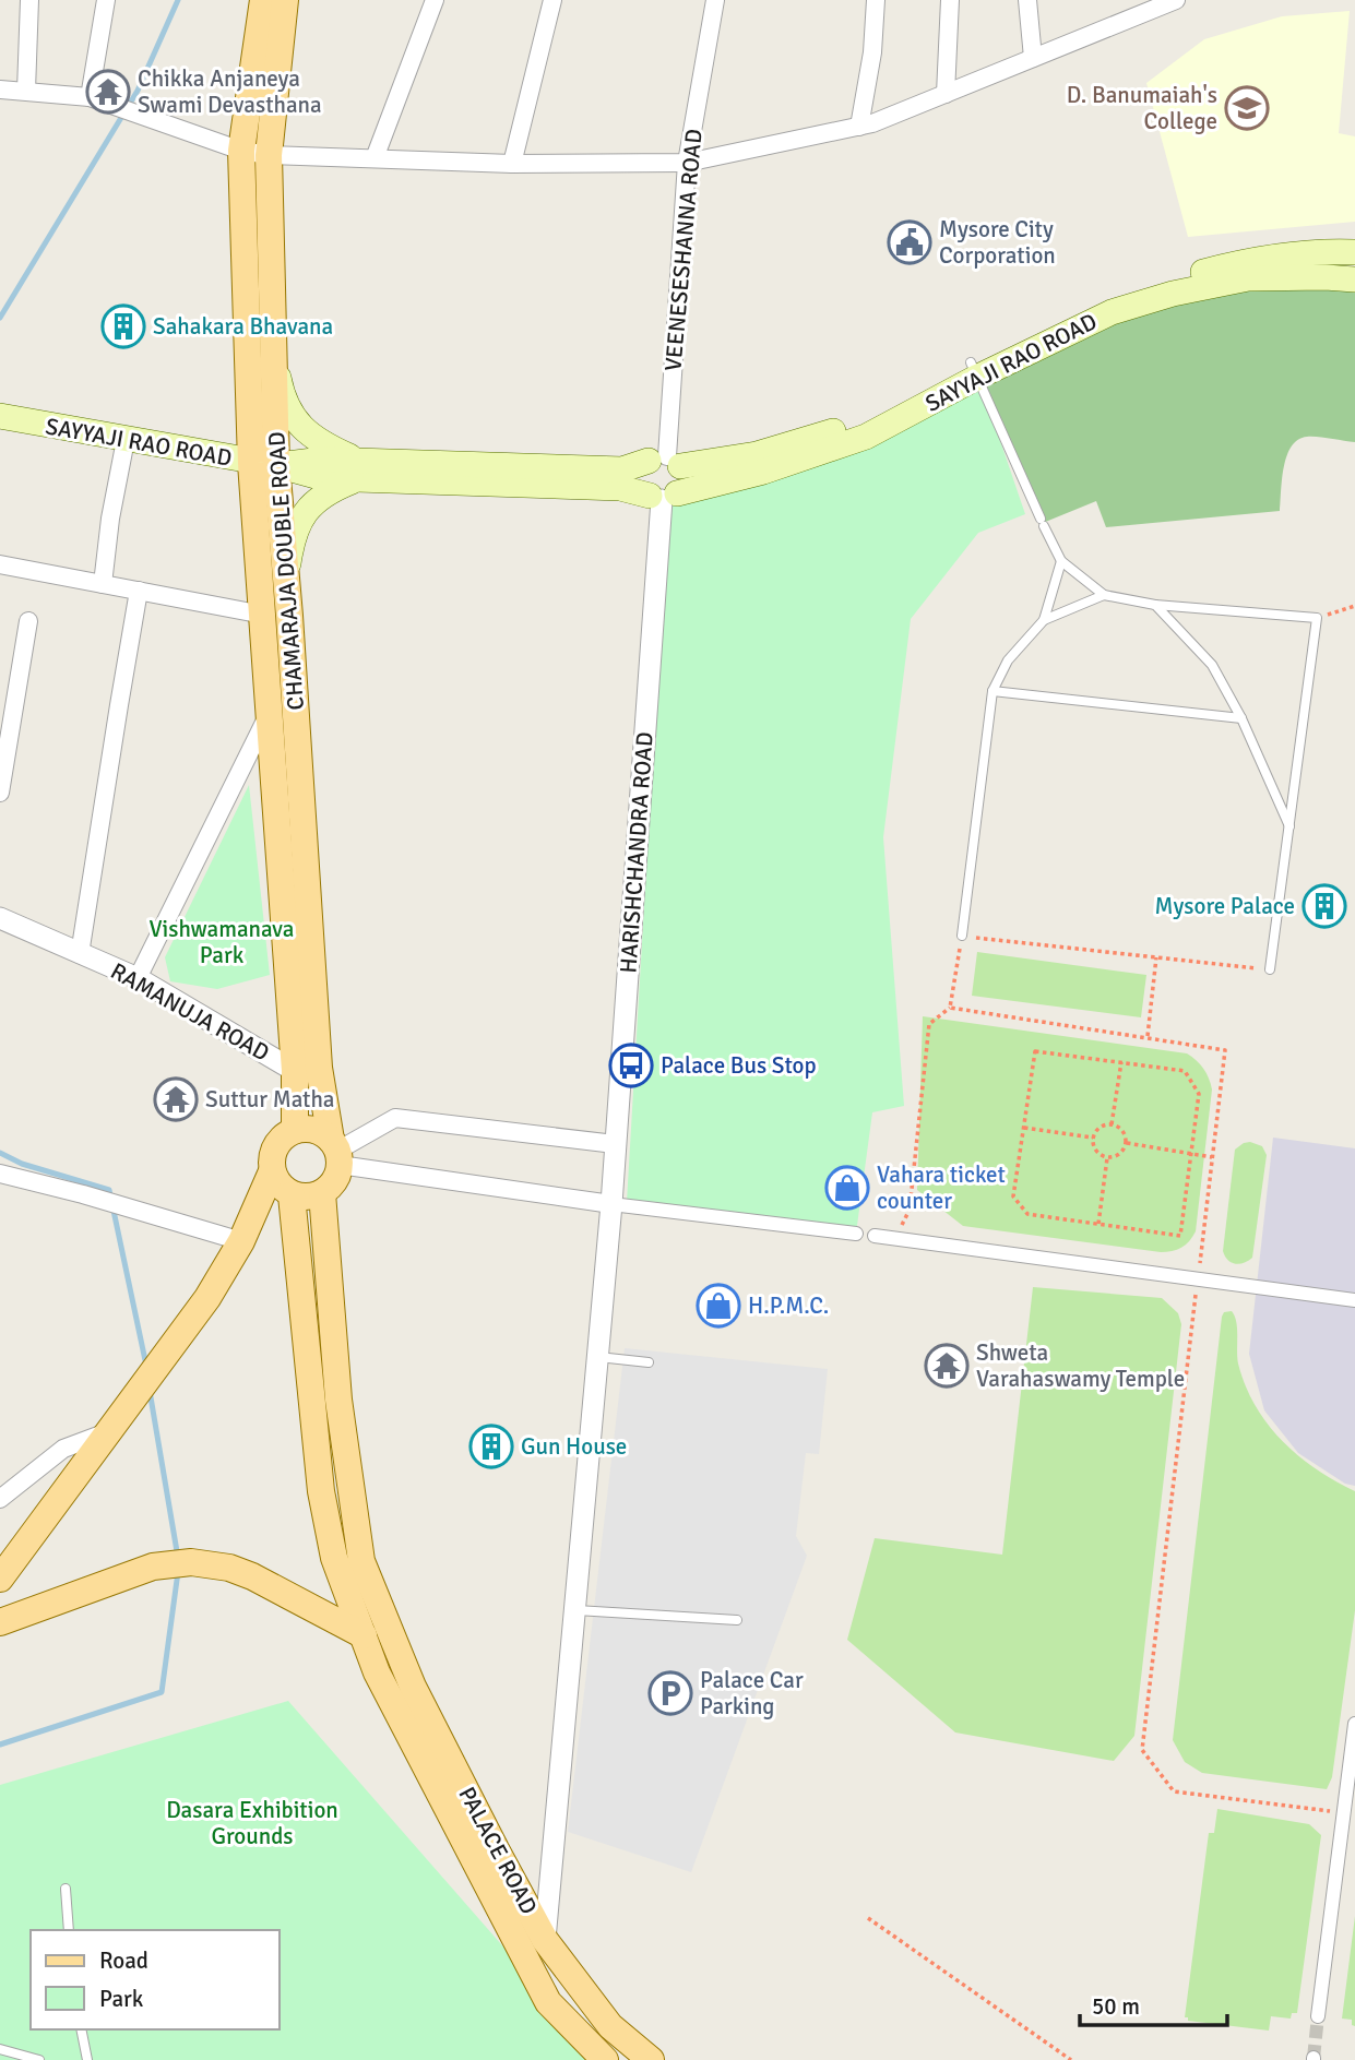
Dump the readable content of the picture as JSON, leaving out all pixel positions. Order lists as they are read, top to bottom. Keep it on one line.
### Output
{"streets":{"main road":["SAYYAJI RAO ROAD","CHAMARAJA DOUBLE ROAD","PALACE ROAD"],"street":["VEENESESHANNA ROAD","HARISHCHANDRA ROAD","RAMANUJA ROAD"]},"crossings":[["VEENESESHANNA ROAD","SAYYAJI RAO ROAD"],["SAYYAJI RAO ROAD","CHAMARAJA DOUBLE ROAD"],["SAYYAJI RAO ROAD","HARISHCHANDRA ROAD"],["CHAMARAJA DOUBLE ROAD","PALACE ROAD"],["HARISHCHANDRA ROAD","PALACE ROAD"]],"parks":["Vishwamanava Park","Dasara Exhibition Grounds"],"places":{"temple":["Chikka Anjaneya Swami Devasthana","Suttur Matha","Shweta Varahaswamy Temple"],"school or university":["D. Banumaiah's College"],"public building":["Mysore City Corporation"],"building":["Sahakara Bhavana","Mysore Palace","Gun House"],"bus stop":["Palace Bus Stop"],"shop":["Vahara ticket counter","H.P.M.C."],"parking":["Palace Car Parking"]},"legend":["Road","Park"],"scale_bar":"50 m"}
